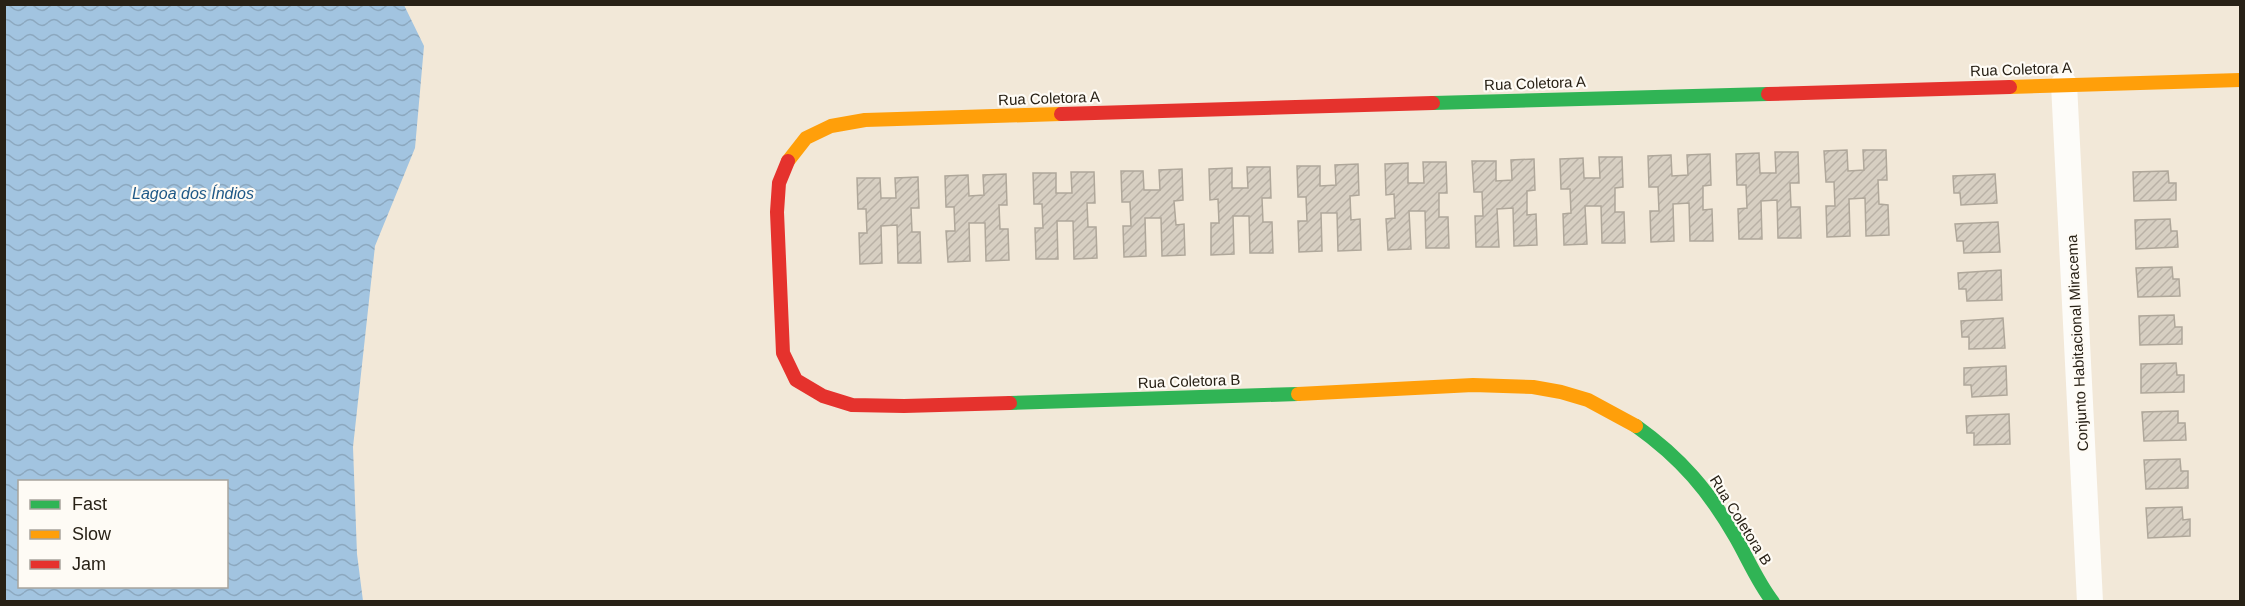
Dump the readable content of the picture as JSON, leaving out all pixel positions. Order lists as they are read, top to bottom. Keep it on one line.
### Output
{"streets":{"street":["Rua Coletora A","Conjunto Habitacional Miracema","Rua Coletora B"]},"crossings":[["Rua Coletora A","Conjunto Habitacional Miracema"],["Rua Coletora A","Rua Coletora B"]],"water":["Lagoa dos Índios"],"legend":["Fast","Slow","Jam"]}
